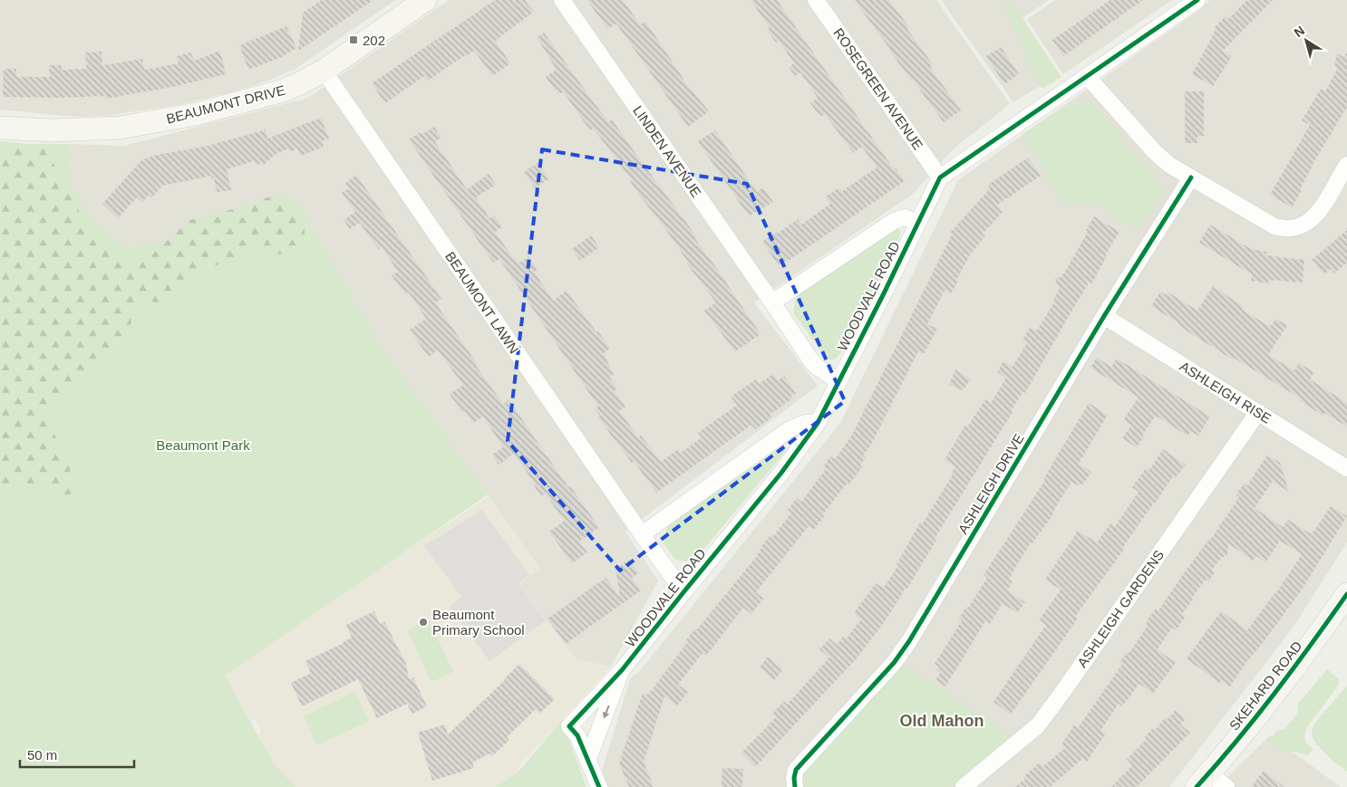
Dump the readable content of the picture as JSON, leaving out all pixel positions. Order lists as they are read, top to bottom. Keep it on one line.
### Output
{"streets":{"street":["ROSEGREEN AVENUE","BEAUMONT DRIVE","LINDEN AVENUE","WOODVALE ROAD","BEAUMONT LAWN","ASHLEIGH RISE","ASHLEIGH DRIVE","ASHLEIGH GARDENS","SKEHARD ROAD"]},"crossings":[["ROSEGREEN AVENUE","WOODVALE ROAD"],["BEAUMONT DRIVE","BEAUMONT LAWN"],["LINDEN AVENUE","WOODVALE ROAD"],["WOODVALE ROAD","BEAUMONT LAWN"],["ASHLEIGH RISE","ASHLEIGH DRIVE"],["ASHLEIGH RISE","ASHLEIGH GARDENS"]],"districts":["Old Mahon"],"parks":["Beaumont Park"],"places":{"transit":["202"],"other":["Beaumont Primary School"]},"scale_bar":"50 m","north":"top left"}
